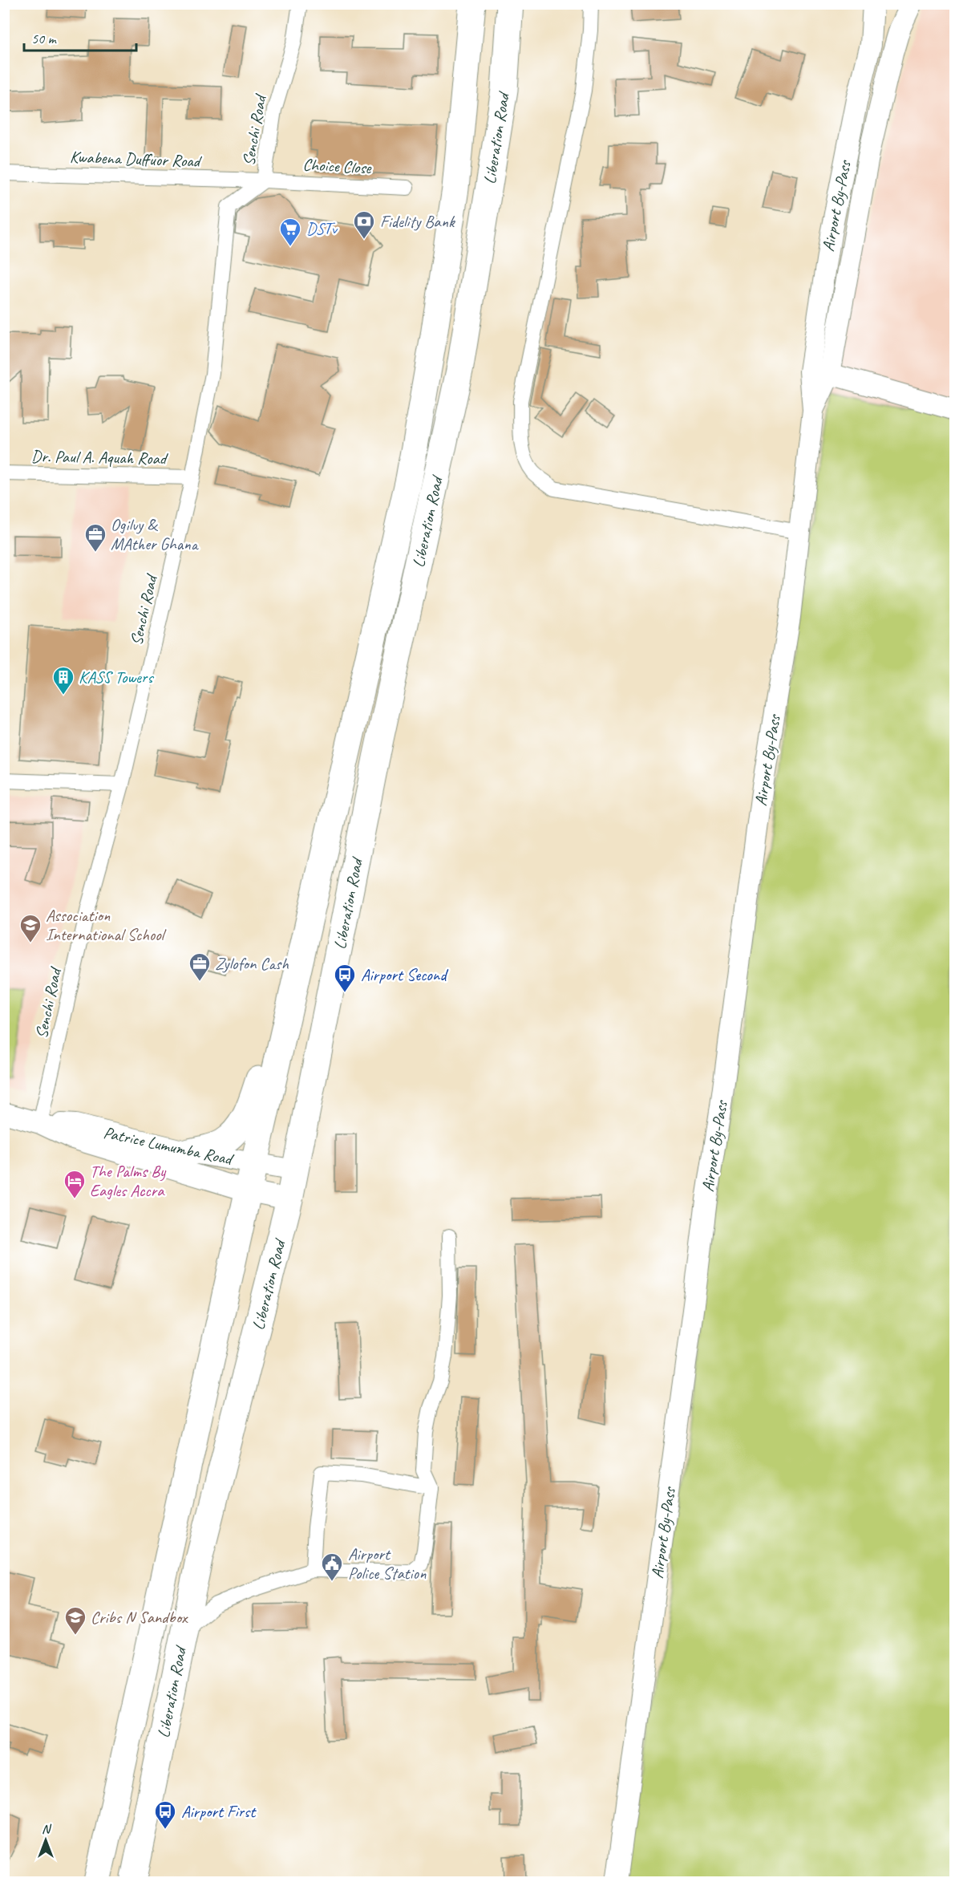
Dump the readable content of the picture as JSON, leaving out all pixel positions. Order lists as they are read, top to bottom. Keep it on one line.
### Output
{"streets":{"highway":["Liberation Road"],"main road":["Airport By-Pass","Patrice Lumumba Road"],"street":["Senchi Road","Kwabena Duffuor Road","Choice Close","Dr. Paul A. Aquah Road"]},"crossings":[["Senchi Road","Kwabena Duffuor Road"],["Senchi Road","Choice Close"],["Senchi Road","Dr. Paul A. Aquah Road"],["Senchi Road","Patrice Lumumba Road"],["Liberation Road","Patrice Lumumba Road"],["Kwabena Duffuor Road","Choice Close"]],"places":{"bank":["Fidelity Bank"],"supermarket":["DSTv"],"office":["Ogilvy & MAther Ghana","Zylofon Cash"],"building":["KASS Towers"],"school or university":["Association International School","Cribs N Sandbox"],"bus stop":["Airport Second","Airport First"],"hotel":["The Palms By Eagles Accra"],"public building":["Airport Police Station"]},"scale_bar":"50 m","north":"top"}
